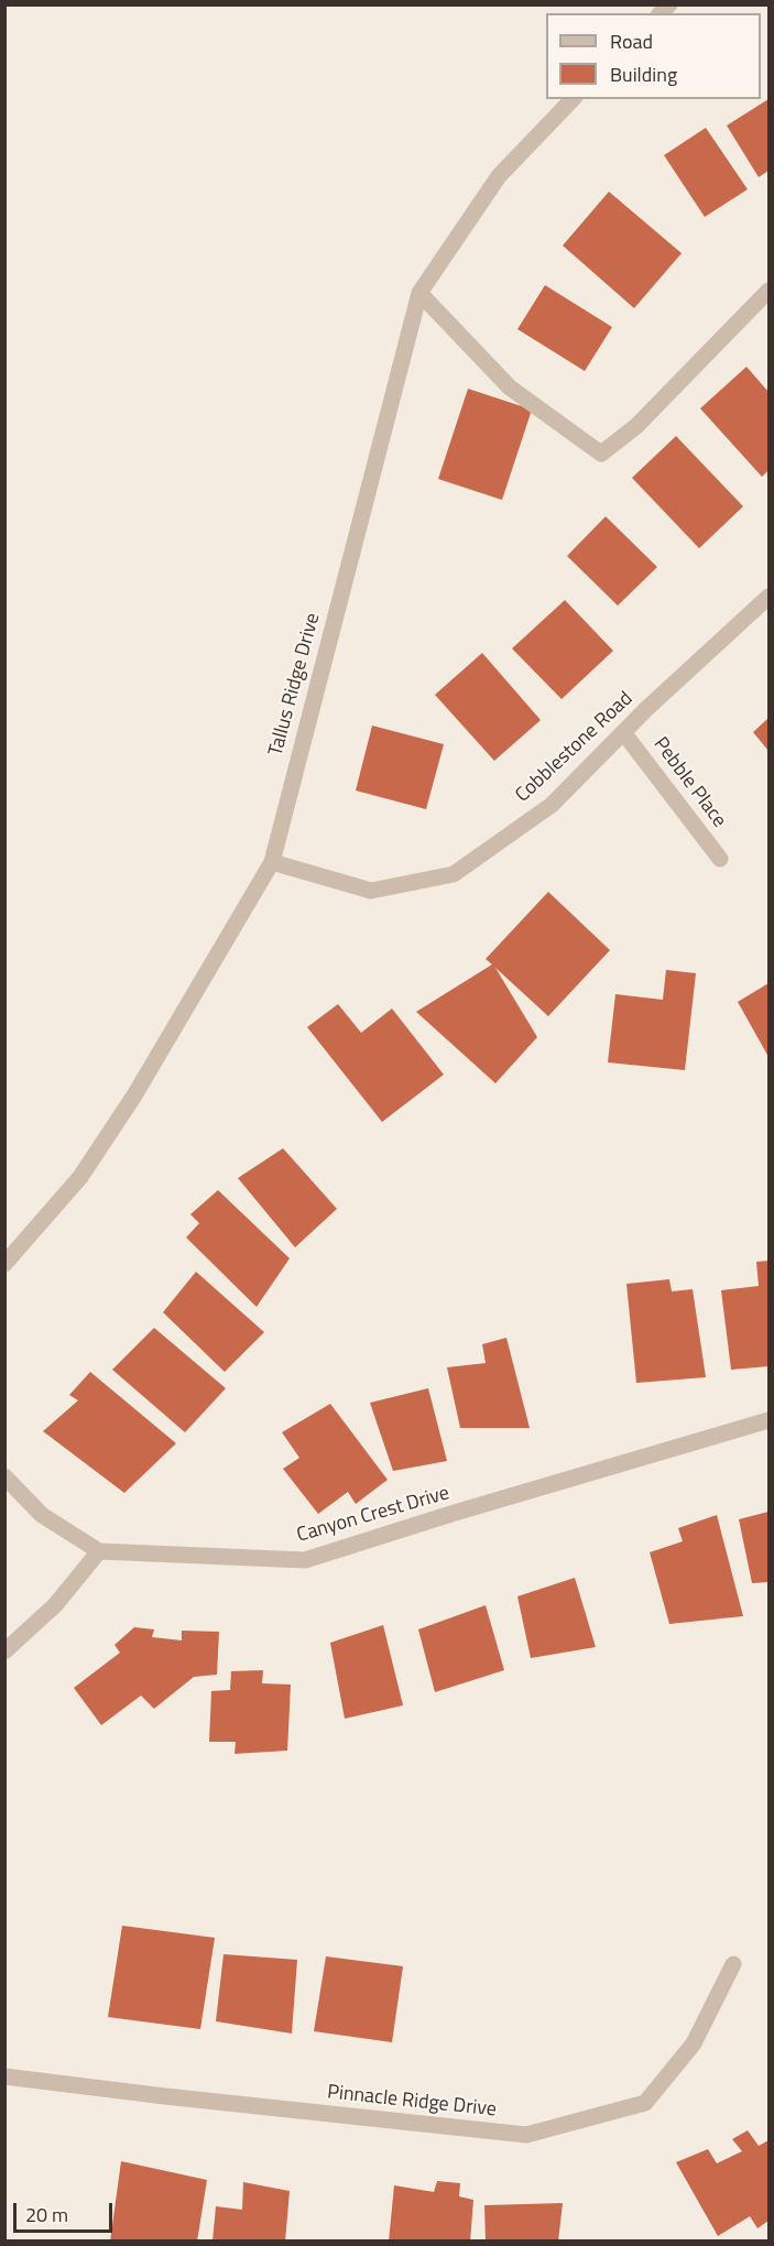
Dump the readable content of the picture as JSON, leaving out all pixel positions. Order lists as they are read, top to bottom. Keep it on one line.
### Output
{"streets":{"street":["Tallus Ridge Drive","Cobblestone Road","Pebble Place","Canyon Crest Drive","Pinnacle Ridge Drive"]},"crossings":[["Tallus Ridge Drive","Cobblestone Road"],["Cobblestone Road","Pebble Place"]],"legend":["Road","Building"],"scale_bar":"20 m"}
